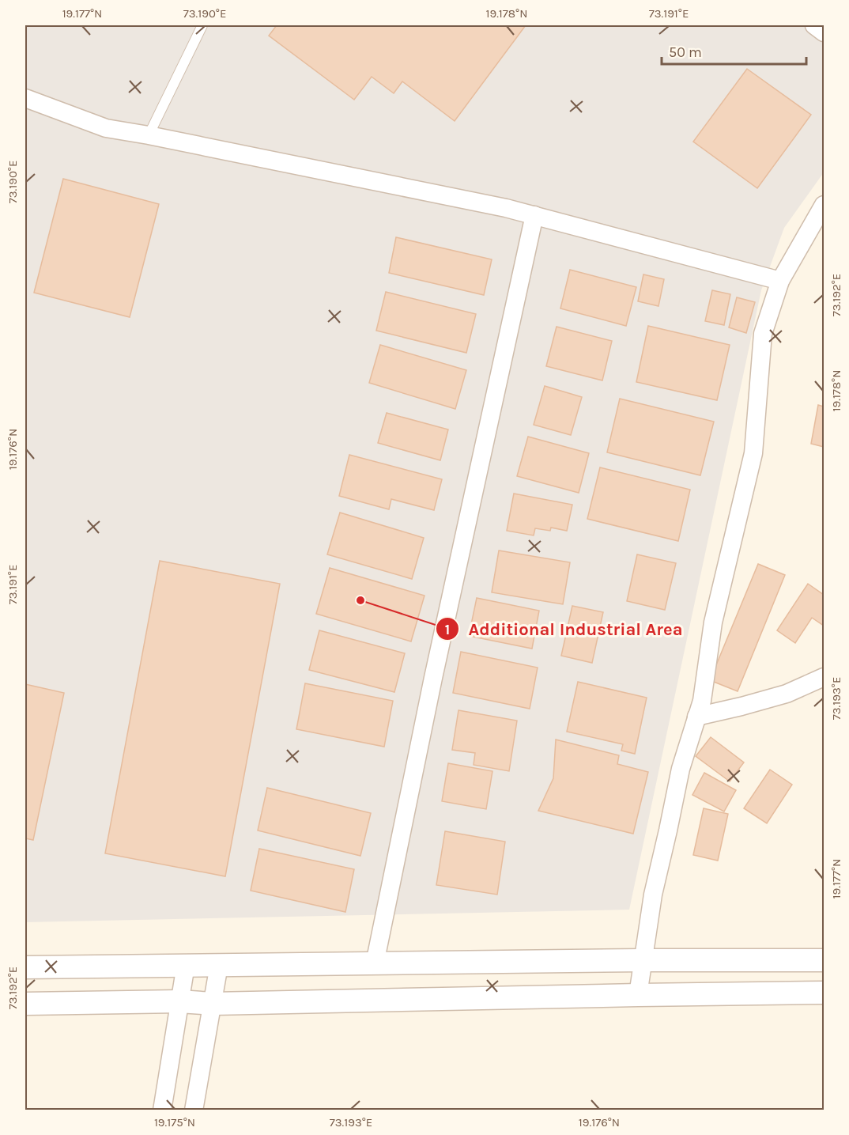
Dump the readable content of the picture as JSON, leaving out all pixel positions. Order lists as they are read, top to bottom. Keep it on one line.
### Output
{"places":["Additional Industrial Area"],"scale_bar":"50 m","coordinates":["19.177°N","73.190°E","19.178°N","73.191°E","73.192°E","19.176°N","73.193°E","19.175°N"]}
